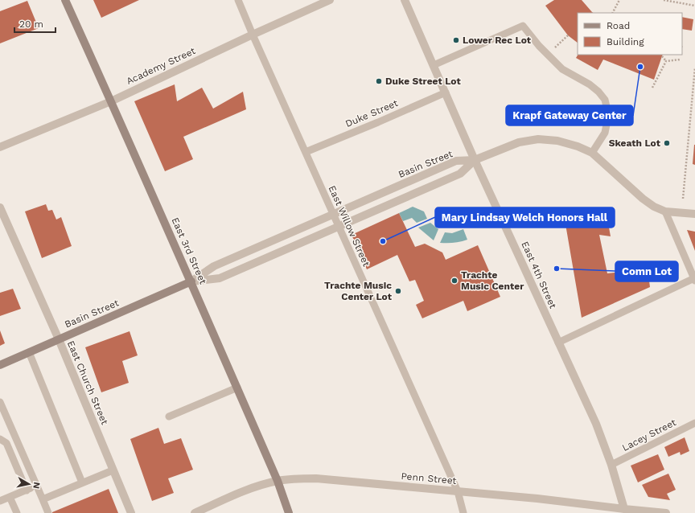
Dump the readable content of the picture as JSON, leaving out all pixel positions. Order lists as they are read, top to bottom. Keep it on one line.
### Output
{"streets":{"main road":["Basin Street","East 3rd Street"],"street":["Academy Street","East 4th Street","East Church Street","Penn Street"],"lane":["Duke Street","East Willow Street","Lacey Street"]},"crossings":[["Academy Street","East Willow Street"],["Academy Street","East 3rd Street"],["Duke Street","East Willow Street"],["Duke Street","East 4th Street"],["Basin Street","East Willow Street"],["Basin Street","East 3rd Street"],["Basin Street","East 4th Street"],["Basin Street","East Church Street"],["East Willow Street","Penn Street"],["East 3rd Street","Penn Street"],["East 4th Street","Lacey Street"],["East 4th Street","Penn Street"]],"places":["Lower Rec Lot","Krapf Gateway Center","Duke Street Lot","Skeath Lot","Mary Lindsay Welch Honors Hall","Comn Lot","Trachte Music Center","Trachte Music Center Lot"],"legend":["Road","Building"],"scale_bar":"20 m","north":"right"}
